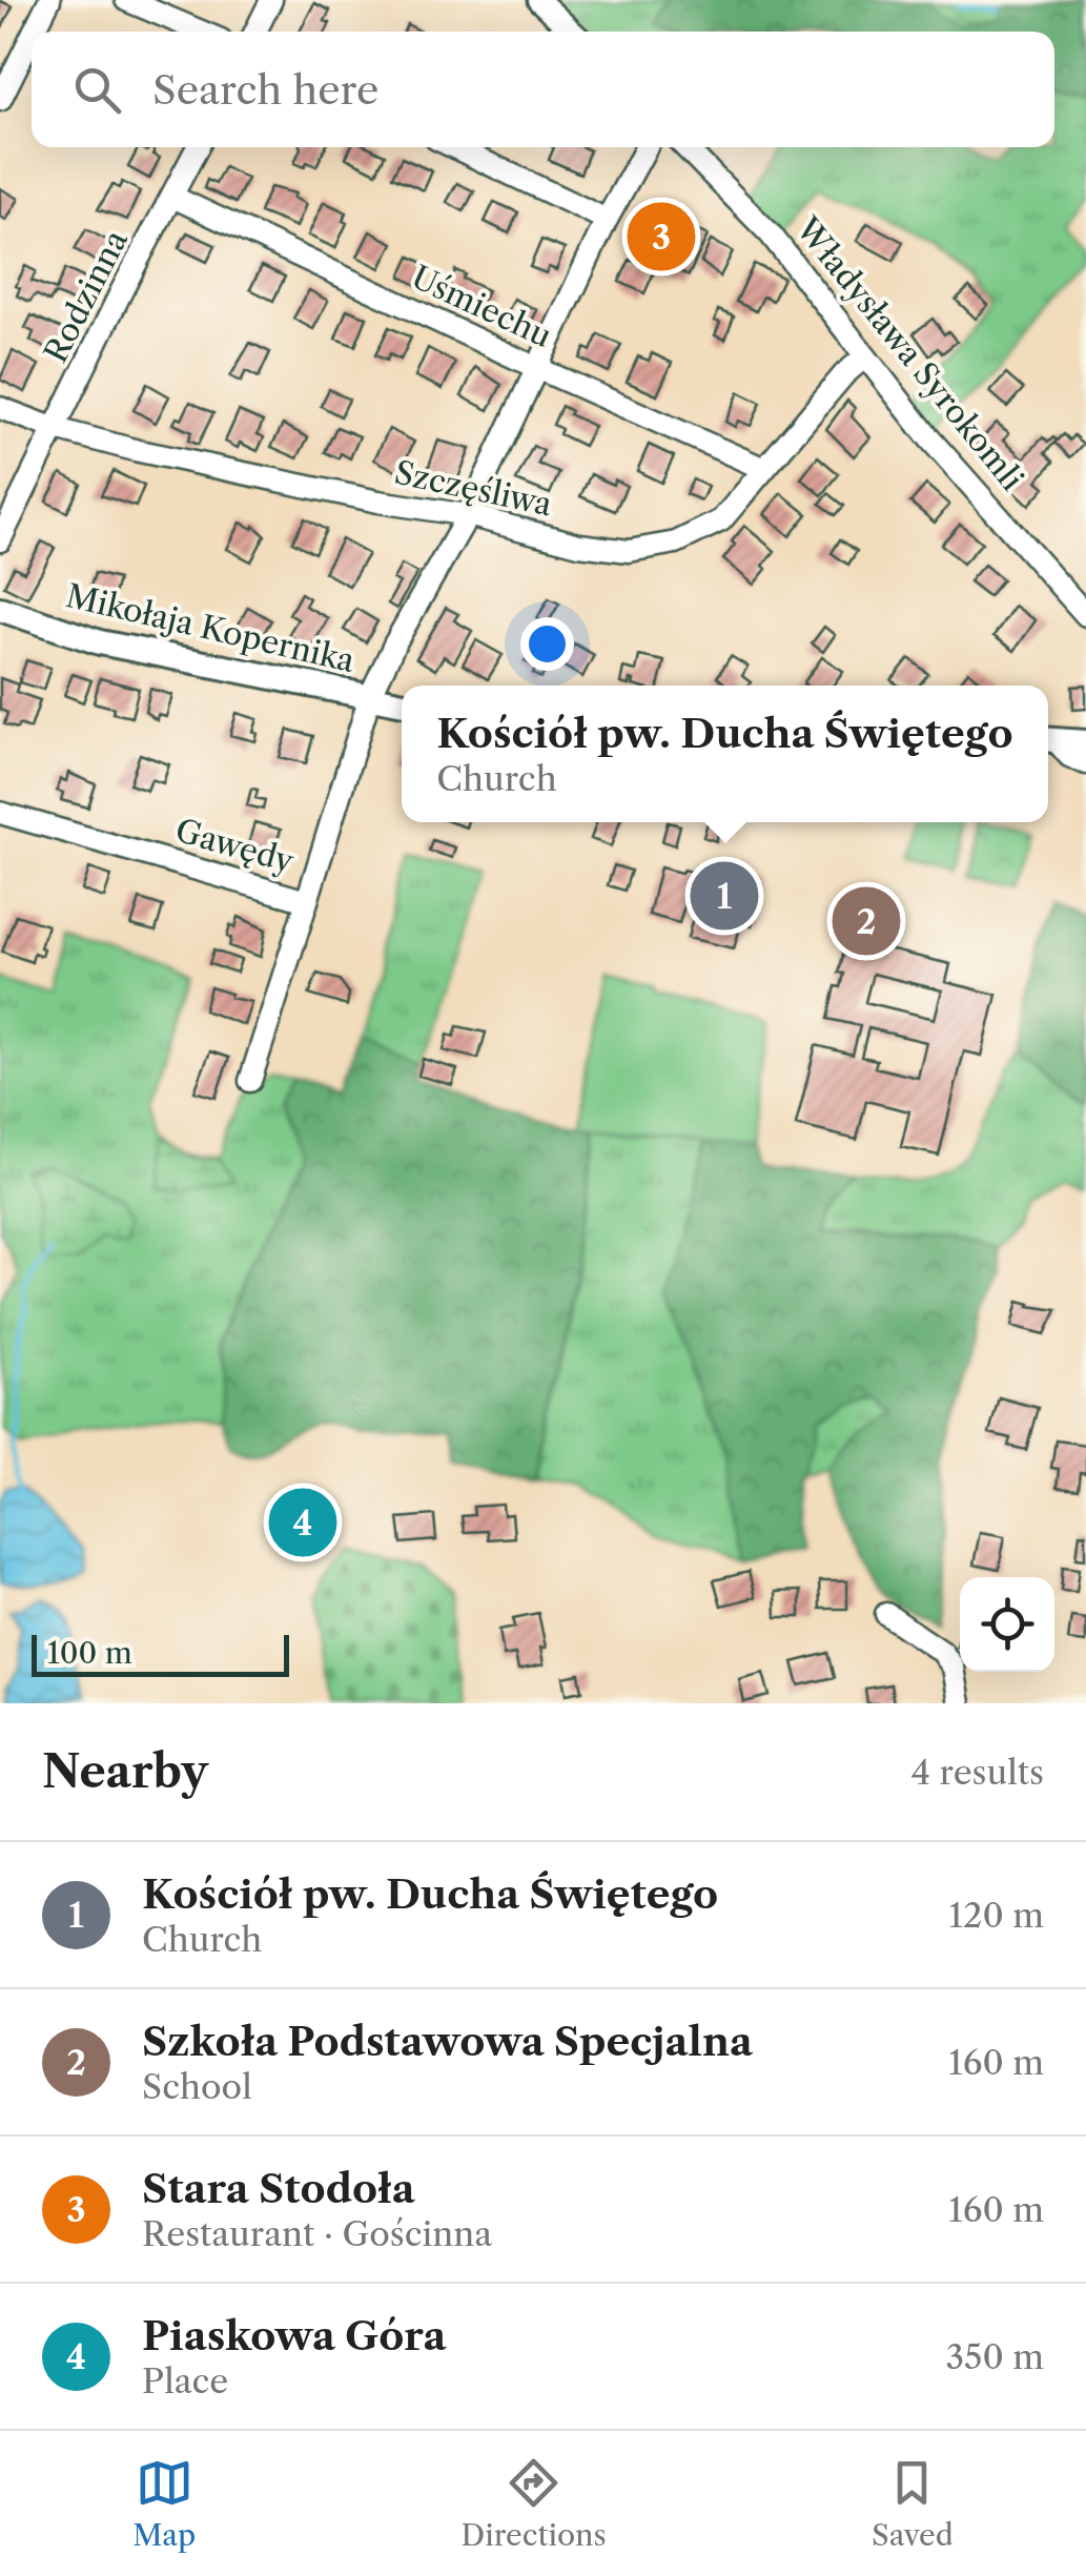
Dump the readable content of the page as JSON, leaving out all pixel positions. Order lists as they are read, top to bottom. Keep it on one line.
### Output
{"streets":{"street":["Rodzinna","Uśmiechu","Władysława Syrokomli","Szczęśliwa","Mikołaja Kopernika","Gawędy"]},"crossings":[["Rodzinna","Uśmiechu"],["Rodzinna","Szczęśliwa"],["Uśmiechu","Szczęśliwa"],["Uśmiechu","Gawędy"],["Władysława Syrokomli","Szczęśliwa"],["Szczęśliwa","Gawędy"],["Mikołaja Kopernika","Gawędy"]],"scale_bar":"100 m","page":{"search":"Search here","pins":["3","1","2","4"],"popup":["Kościół pw. Ducha Świętego","Church"],"scale":"100 m","heading":["Nearby","4 results"],"list":[{"mark":"1","name":"Kościół pw. Ducha Świętego","note":"Church","value":"120 m"},{"mark":"2","name":"Szkoła Podstawowa Specjalna","note":"School","value":"160 m"},{"mark":"3","name":"Stara Stodoła","note":"Restaurant · Gościnna","value":"160 m"},{"mark":"4","name":"Piaskowa Góra","note":"Place","value":"350 m"}],"nav":["Map","Directions","Saved"]}}
